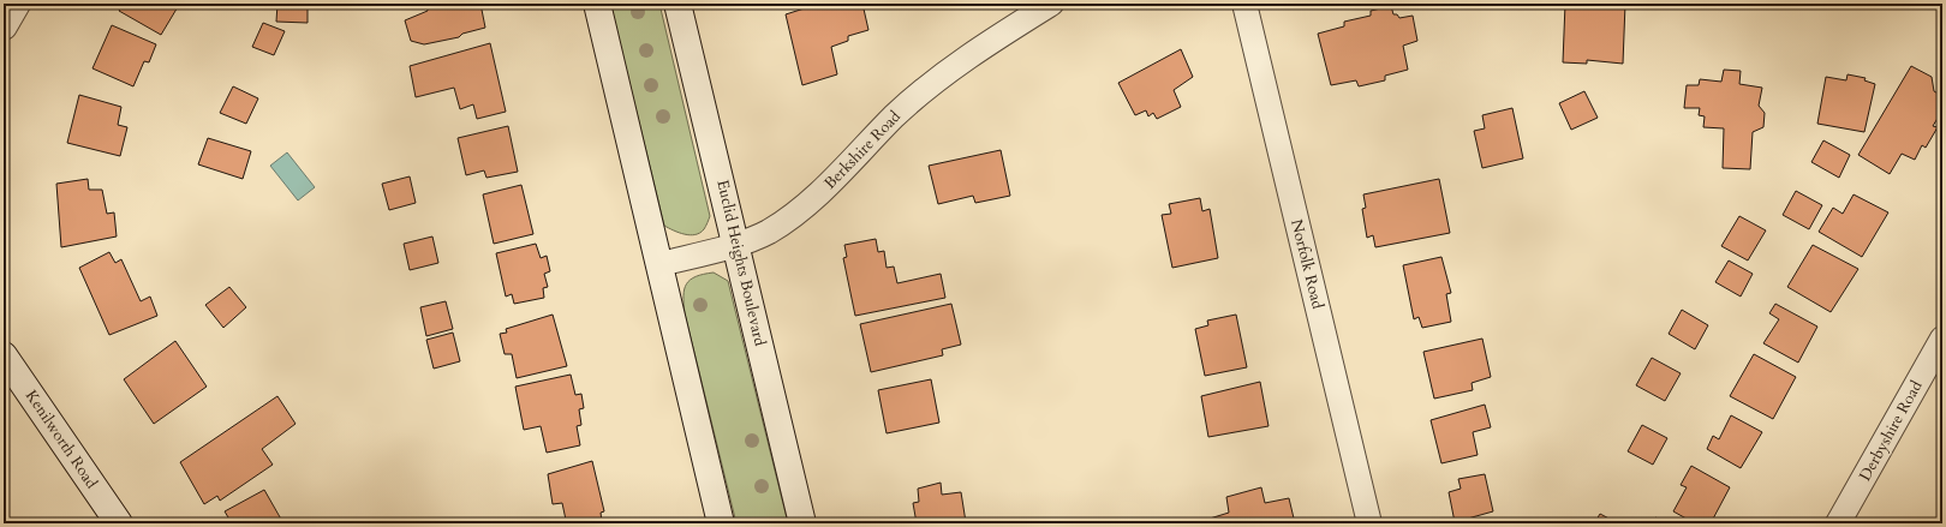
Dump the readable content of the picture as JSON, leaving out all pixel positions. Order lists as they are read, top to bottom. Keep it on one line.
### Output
{"streets":{"main road":["Euclid Heights Boulevard","Kenilworth Road"],"street":["Berkshire Road","Norfolk Road","Derbyshire Road"]},"crossings":[["Berkshire Road","Euclid Heights Boulevard"]]}
